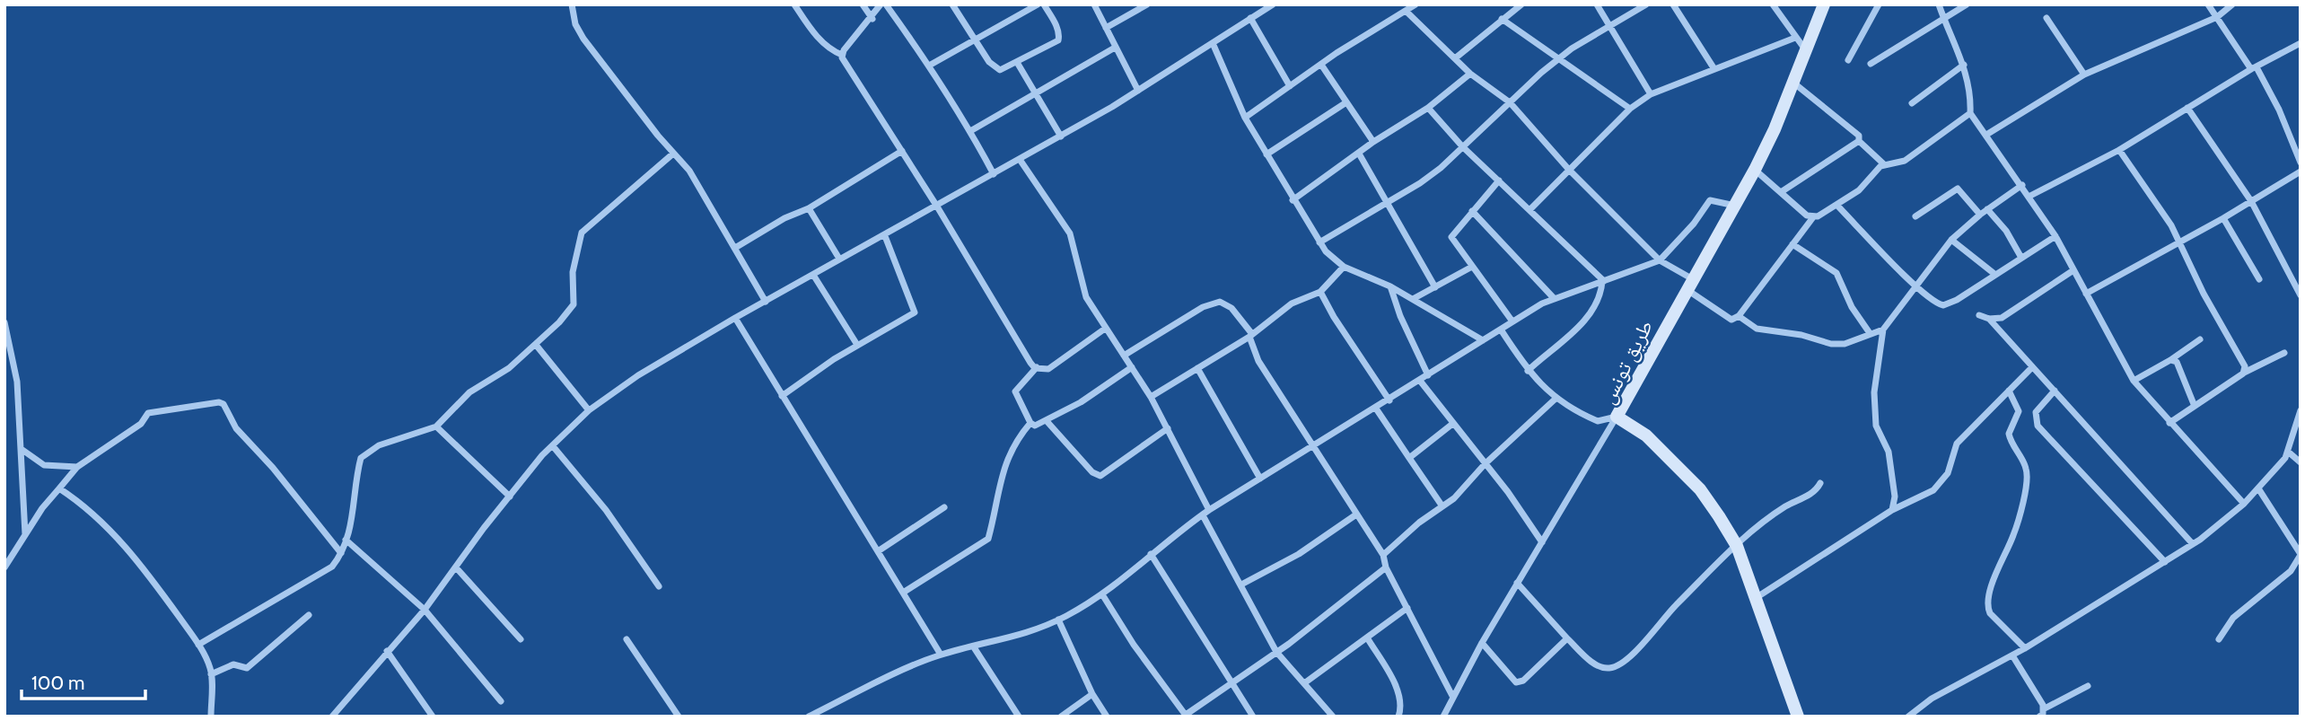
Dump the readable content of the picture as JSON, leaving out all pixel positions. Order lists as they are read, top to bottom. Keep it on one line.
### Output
{"streets":{"main road":["طريق تونس"]},"scale_bar":"100 m"}
